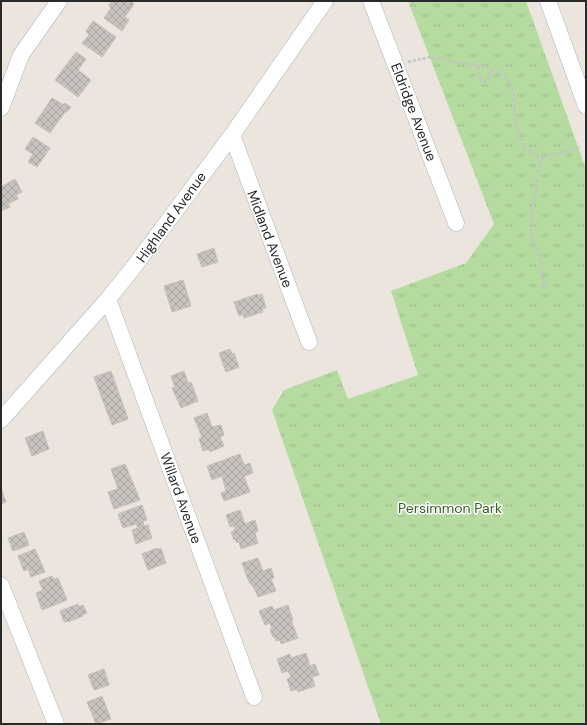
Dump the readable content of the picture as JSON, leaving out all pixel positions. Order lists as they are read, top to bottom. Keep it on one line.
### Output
{"streets":{"street":["Eldridge Avenue","Highland Avenue","Midland Avenue","Willard Avenue"]},"crossings":[["Highland Avenue","Midland Avenue"],["Highland Avenue","Willard Avenue"]],"parks":["Persimmon Park"]}
